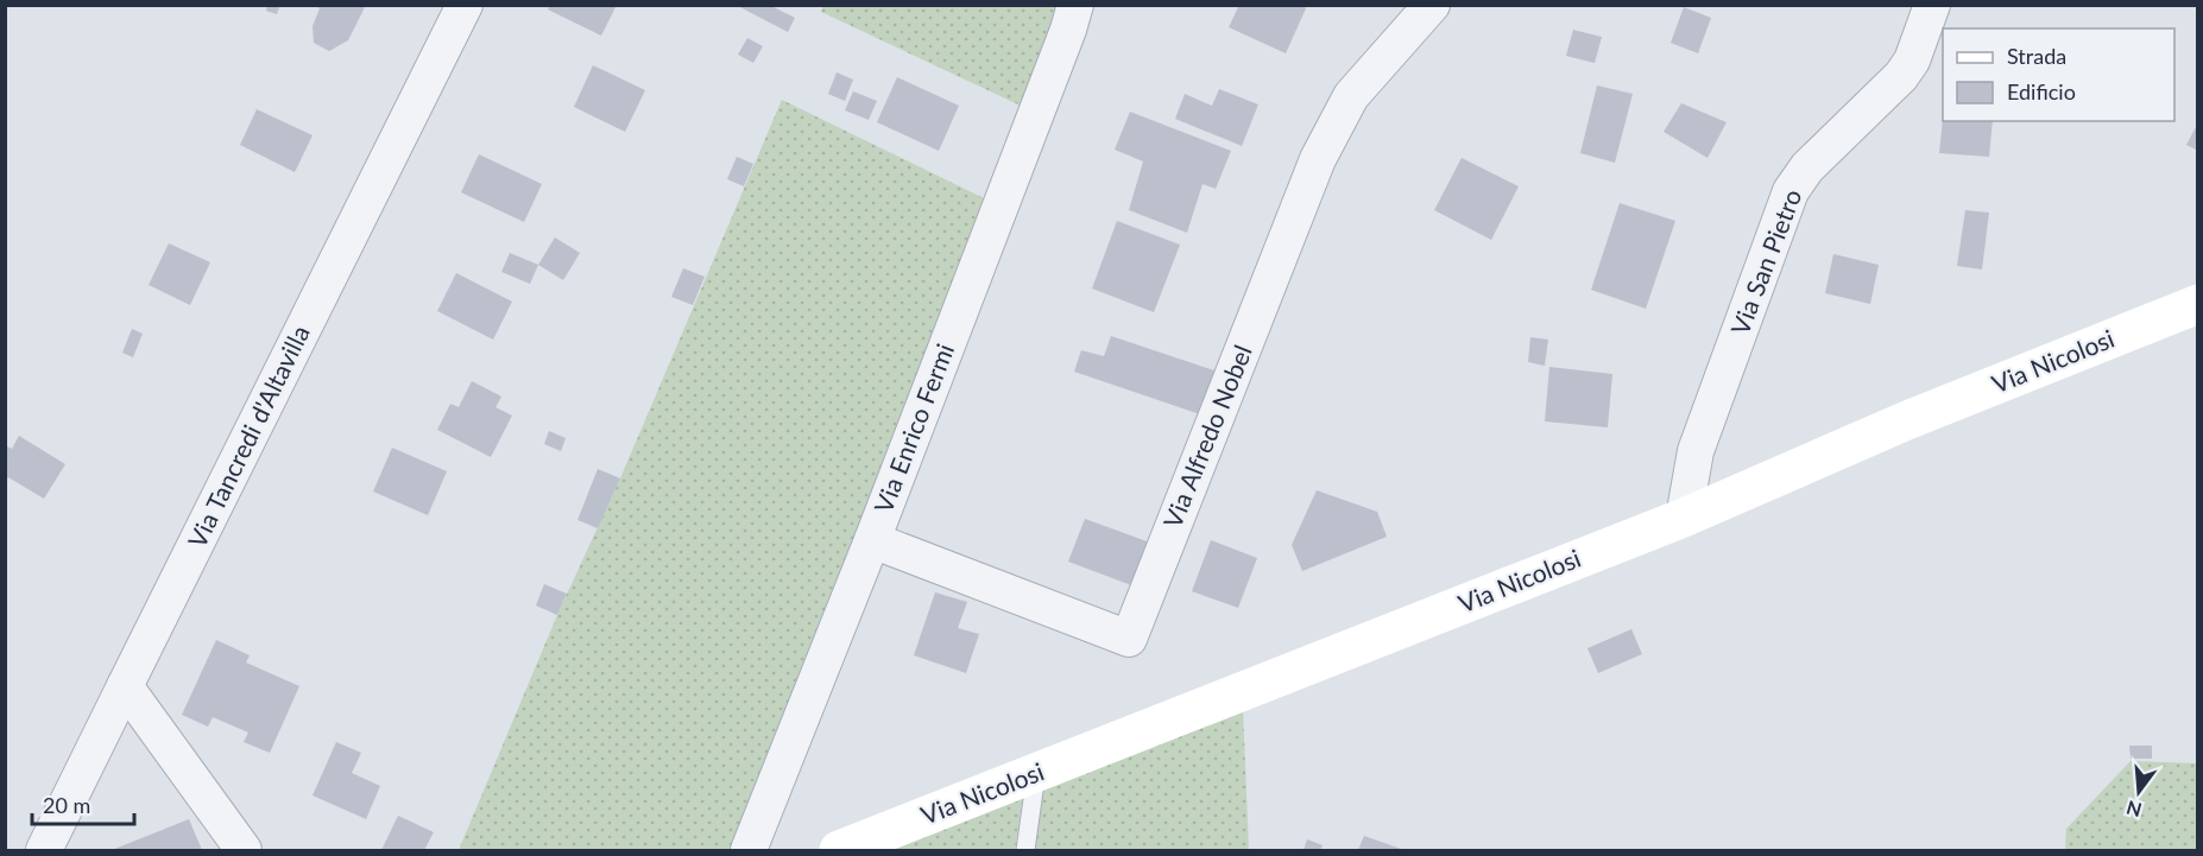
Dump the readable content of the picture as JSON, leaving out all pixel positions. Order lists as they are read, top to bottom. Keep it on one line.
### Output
{"streets":{"main road":["Via Nicolosi"],"street":["Via San Pietro","Via Enrico Fermi","Via Tancredi d'Altavilla","Via Alfredo Nobel"]},"crossings":[["Via San Pietro","Via Nicolosi"],["Via Enrico Fermi","Via Alfredo Nobel"]],"legend":["Strada","Edificio"],"scale_bar":"20 m","north":"bottom"}
